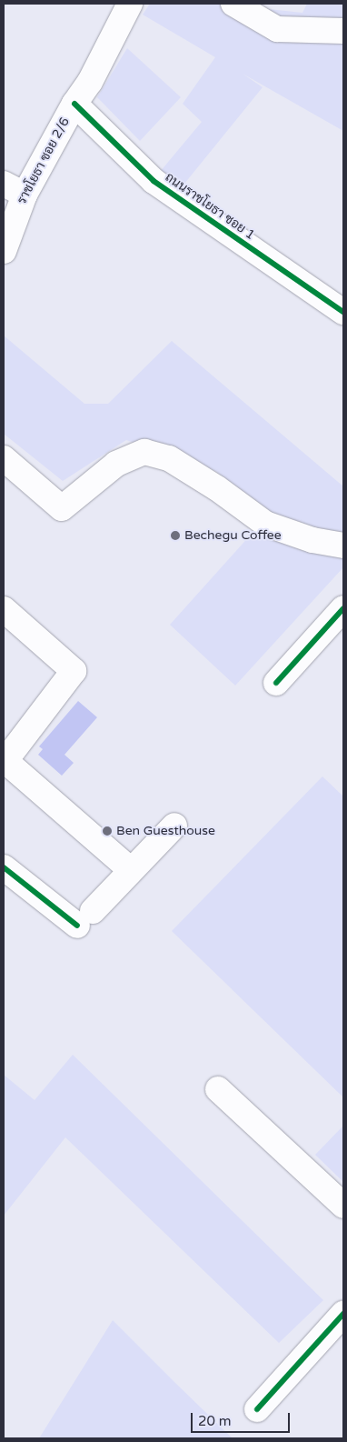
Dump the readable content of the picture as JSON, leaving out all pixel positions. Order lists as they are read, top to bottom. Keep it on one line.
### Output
{"streets":{"street":["ราชโยธา ซอย 2/6","ถนนราชโยธา ซอย 1"]},"crossings":[["ราชโยธา ซอย 2/6","ถนนราชโยธา ซอย 1"]],"places":["Bechegu Coffee","Ben Guesthouse"],"scale_bar":"20 m"}
